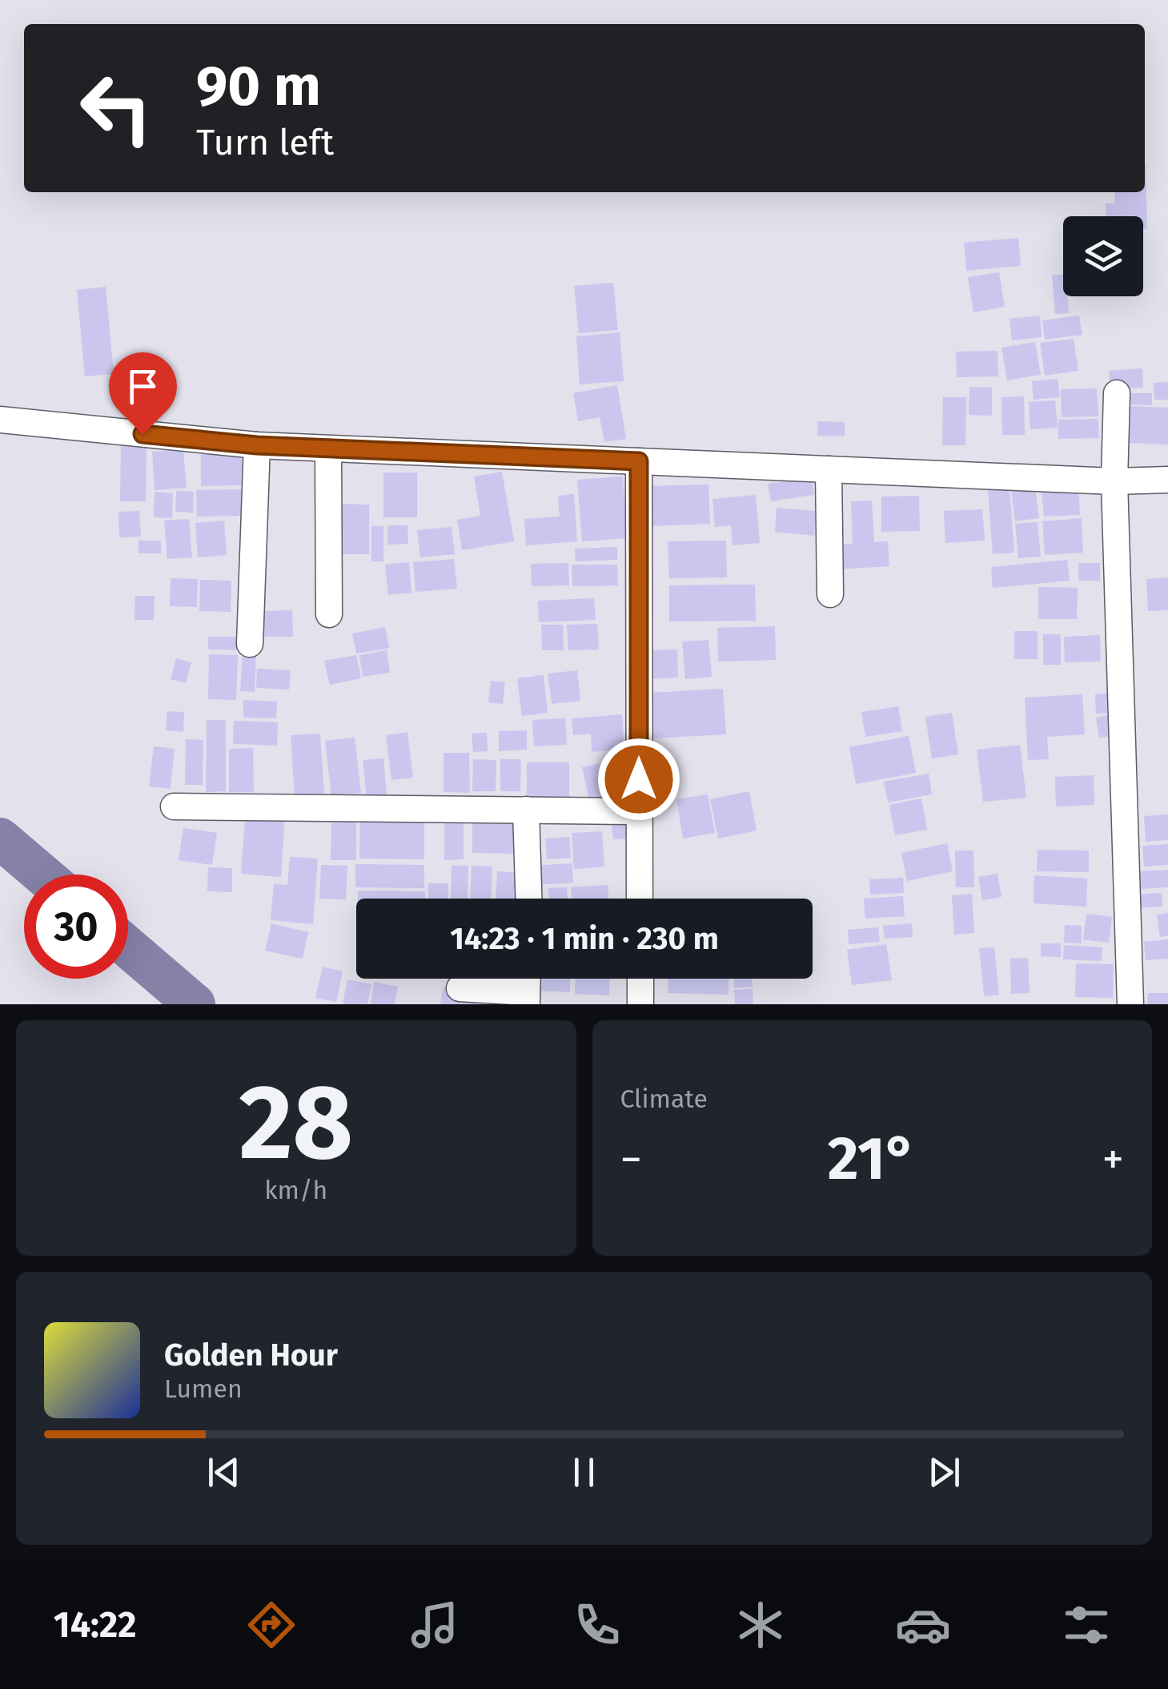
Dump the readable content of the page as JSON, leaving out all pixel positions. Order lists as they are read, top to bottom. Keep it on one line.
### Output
{"page":{"turn":["90 m","Turn left"],"limit":"30","trip":"14:23 · 1 min · 230 m","tile":[["28","km/h"],"Climate"],"heat":["−","21°","+"],"song":["Golden Hour","Lumen"],"tabs":"14:22"}}
